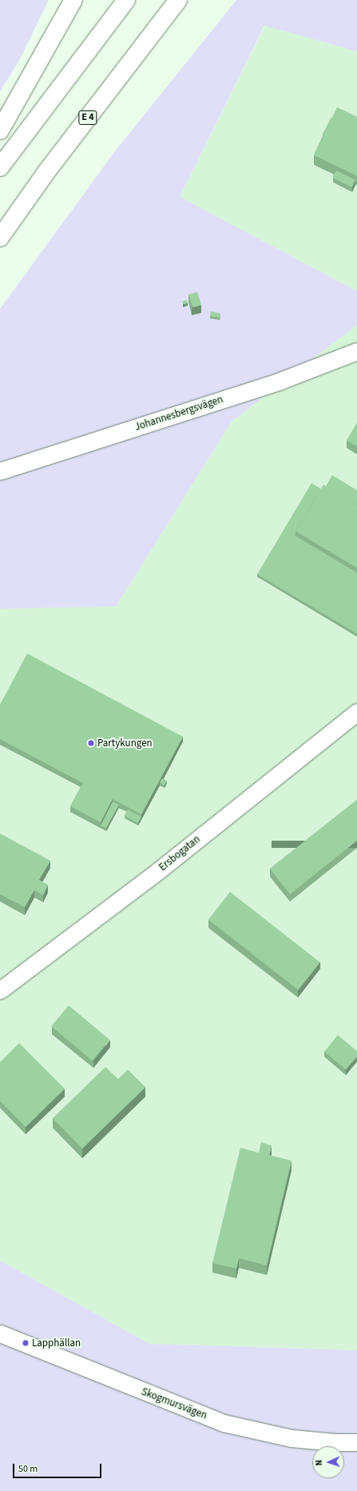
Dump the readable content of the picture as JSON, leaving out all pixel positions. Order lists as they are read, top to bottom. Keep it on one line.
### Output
{"streets":{"highway":["E 4"],"street":["Johannesbergsvägen","Ersbogatan","Skogmursvägen"]},"places":["Partykungen","Lapphällan"],"scale_bar":"50 m","north":"left"}
